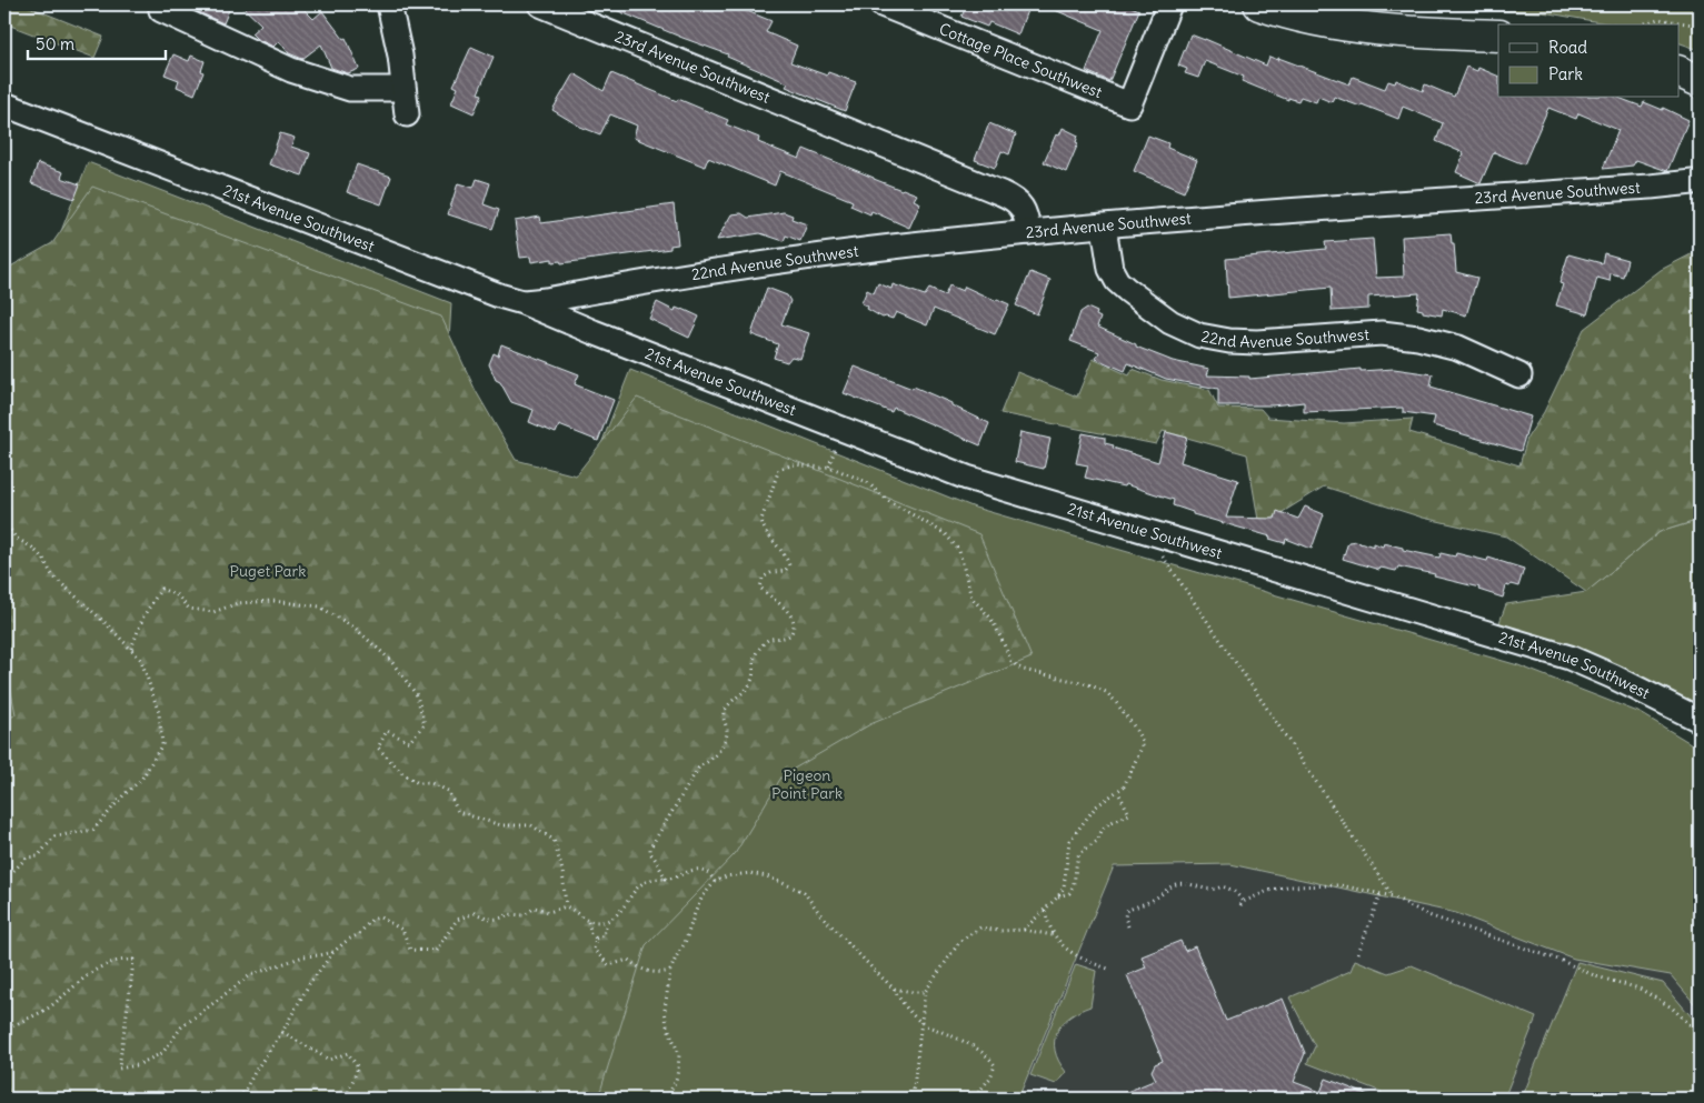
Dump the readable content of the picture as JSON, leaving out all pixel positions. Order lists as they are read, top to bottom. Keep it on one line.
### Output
{"streets":{"street":["Cottage Place Southwest","23rd Avenue Southwest","21st Avenue Southwest","22nd Avenue Southwest"]},"crossings":[["23rd Avenue Southwest","22nd Avenue Southwest"],["21st Avenue Southwest","22nd Avenue Southwest"]],"parks":["Puget Park","Pigeon Point Park"],"legend":["Road","Park"],"scale_bar":"50 m"}
